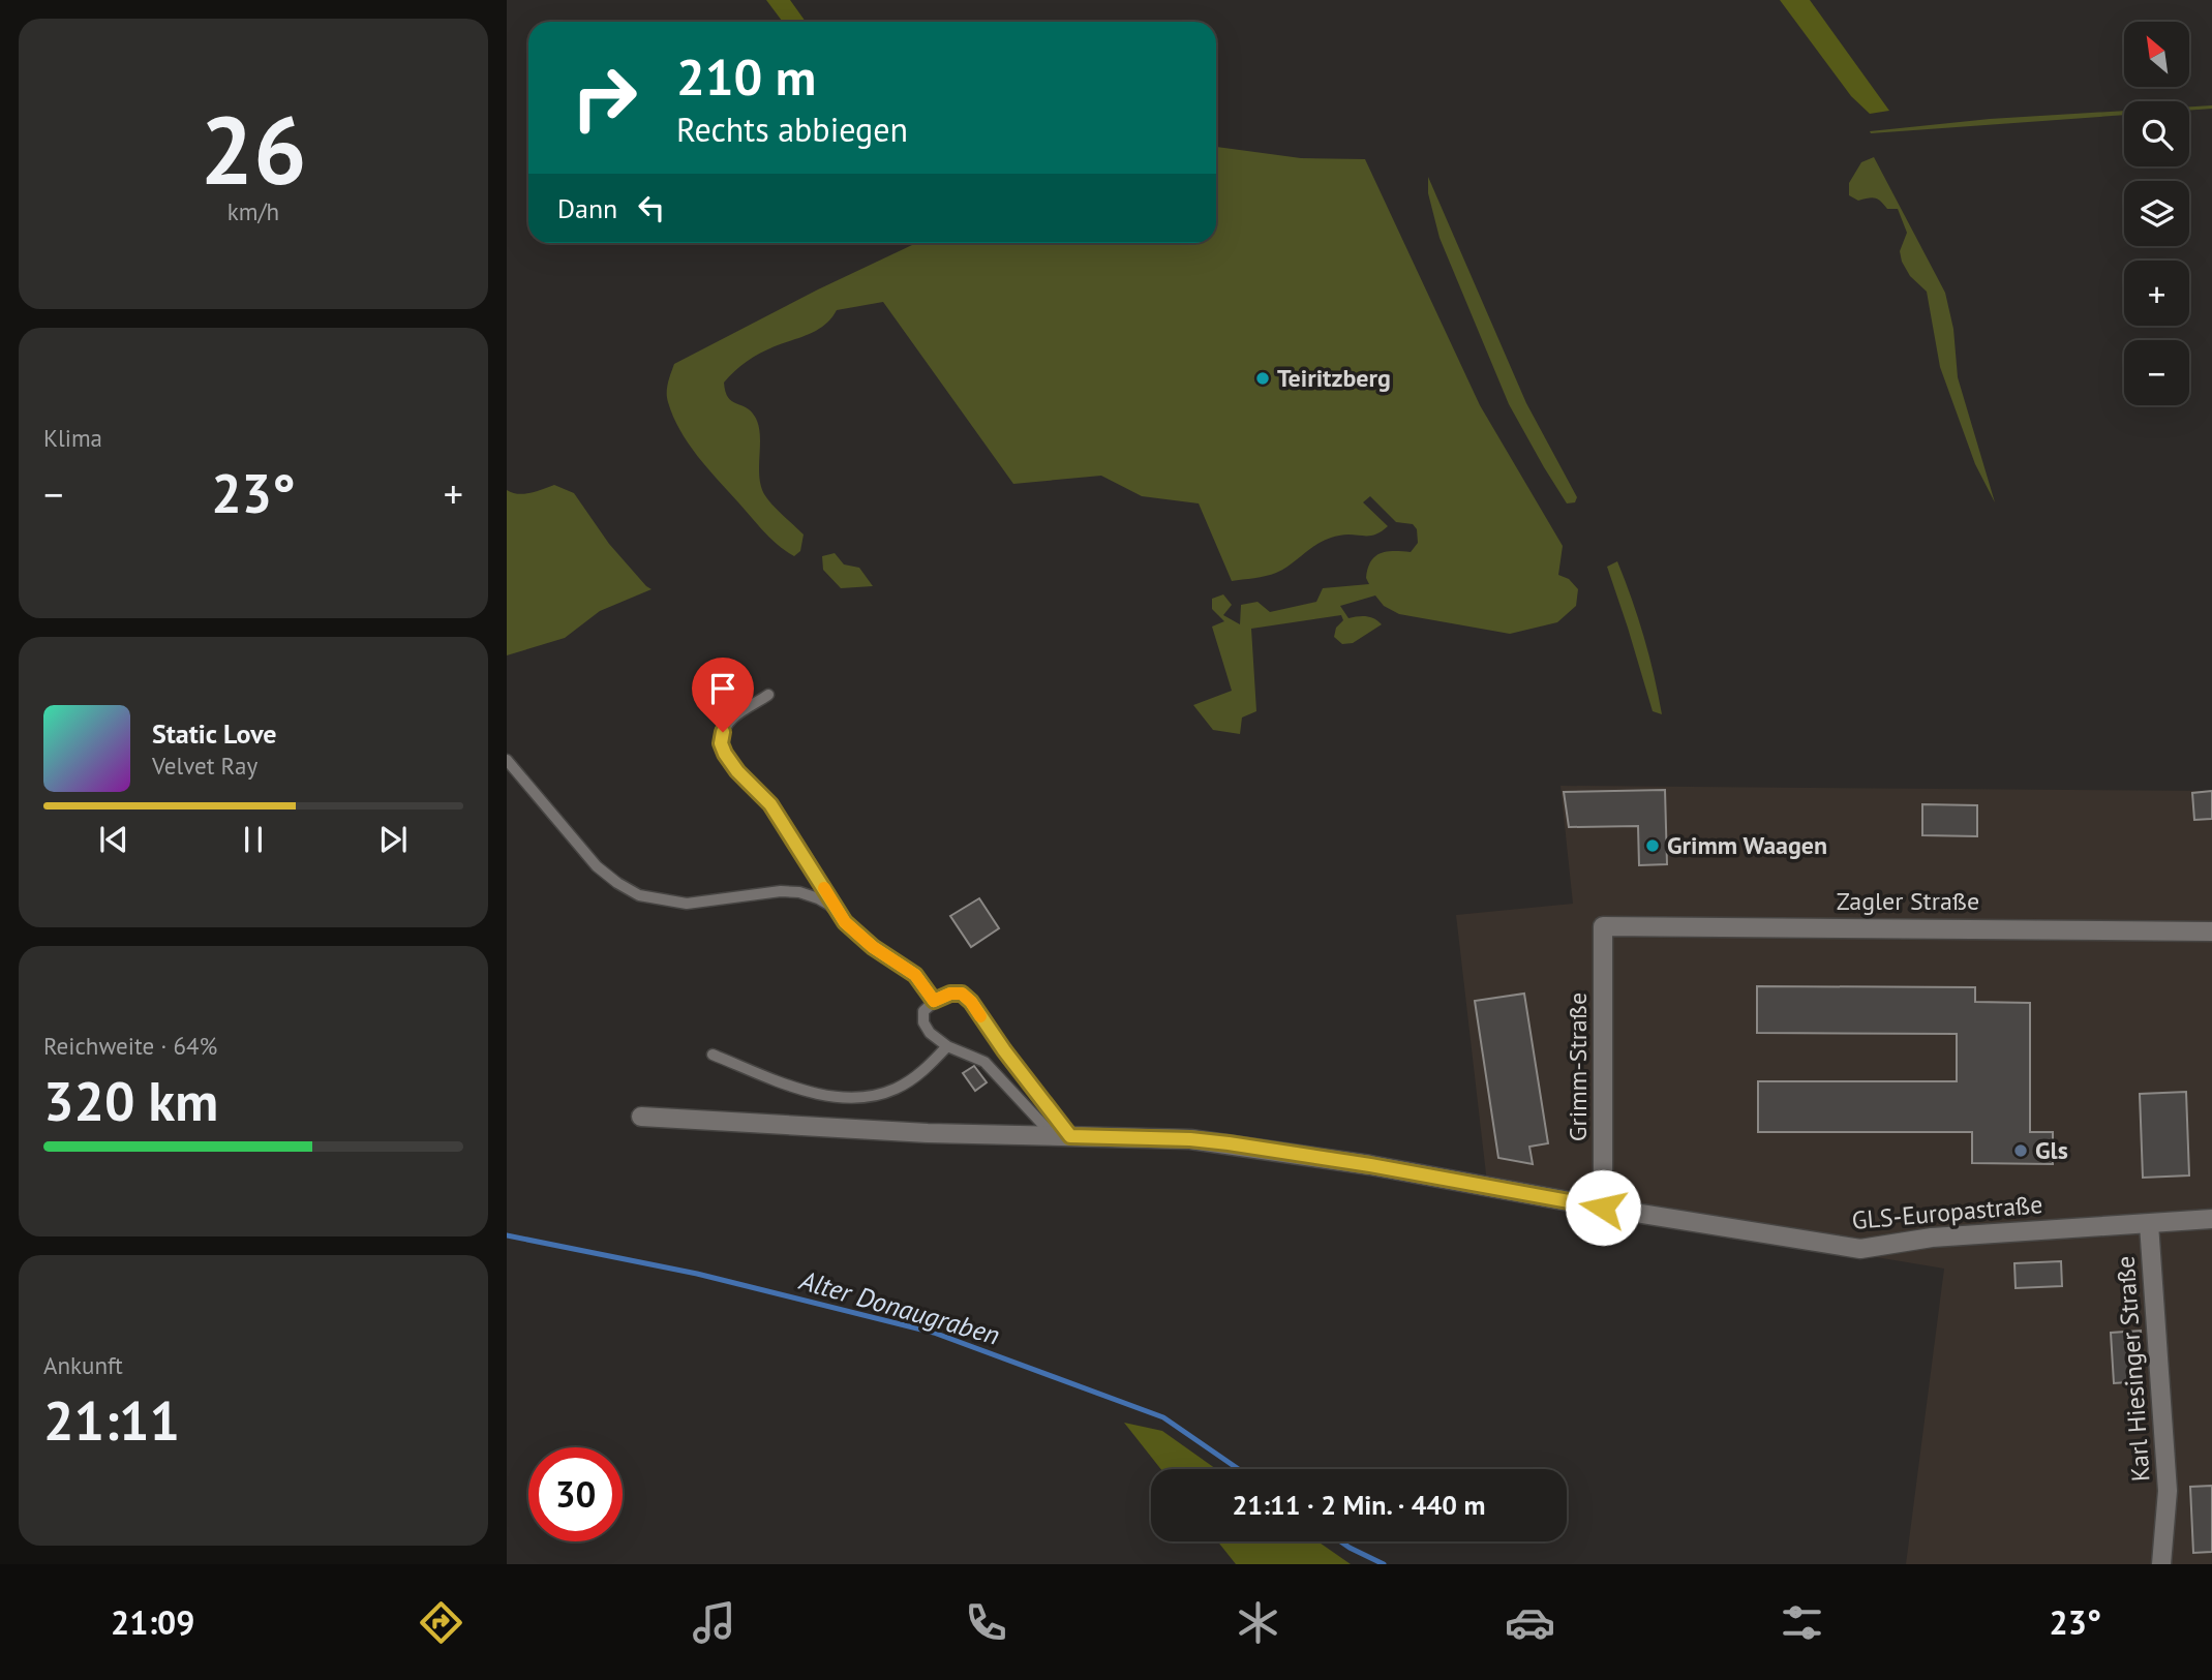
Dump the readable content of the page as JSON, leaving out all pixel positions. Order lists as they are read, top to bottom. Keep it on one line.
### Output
{"streets":{"street":["Zagler Straße","Grimm-Straße","GLS-Europastraße","Karl Hiesinger Straße"]},"crossings":[["Zagler Straße","Grimm-Straße"],["Grimm-Straße","GLS-Europastraße"],["GLS-Europastraße","Karl Hiesinger Straße"]],"water":["Alter Donaugraben"],"places":["Teiritzberg","Grimm Waagen","Gls"],"north":"top left","page":{"tile":[["26","km/h"],"Klima",["Reichweite · 64%","320 km"],["Ankunft","21:11"]],"map_buttons":["+","−"],"turn":["210 m","Rechts abbiegen"],"then":"Dann","heat":["−","23°","+"],"song":["Static Love","Velvet Ray"],"limit":"30","trip":"21:11 · 2 Min. · 440 m","tabs":["21:09","23°"]}}
